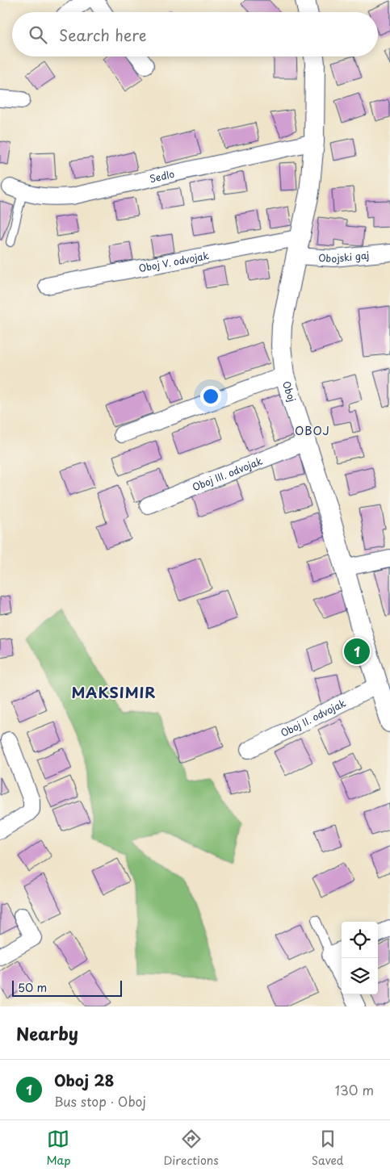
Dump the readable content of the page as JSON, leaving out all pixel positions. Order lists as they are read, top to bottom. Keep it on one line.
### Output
{"streets":{"street":["Sedlo","Obojski gaj","Oboj V. odvojak","Oboj","Oboj III. odvojak","Oboj II. odvojak"]},"crossings":[["Sedlo","Oboj"],["Obojski gaj","Oboj"],["Oboj V. odvojak","Oboj"],["Oboj","Oboj III. odvojak"],["Oboj","Oboj II. odvojak"]],"districts":["OBOJ","MAKSIMIR"],"scale_bar":"50 m","page":{"search":"Search here","pins":"1","scale":"50 m","heading":"Nearby","list":[{"mark":"1","name":"Oboj 28","note":"Bus stop · Oboj","value":"130 m"}],"nav":["Map","Directions","Saved"]}}
